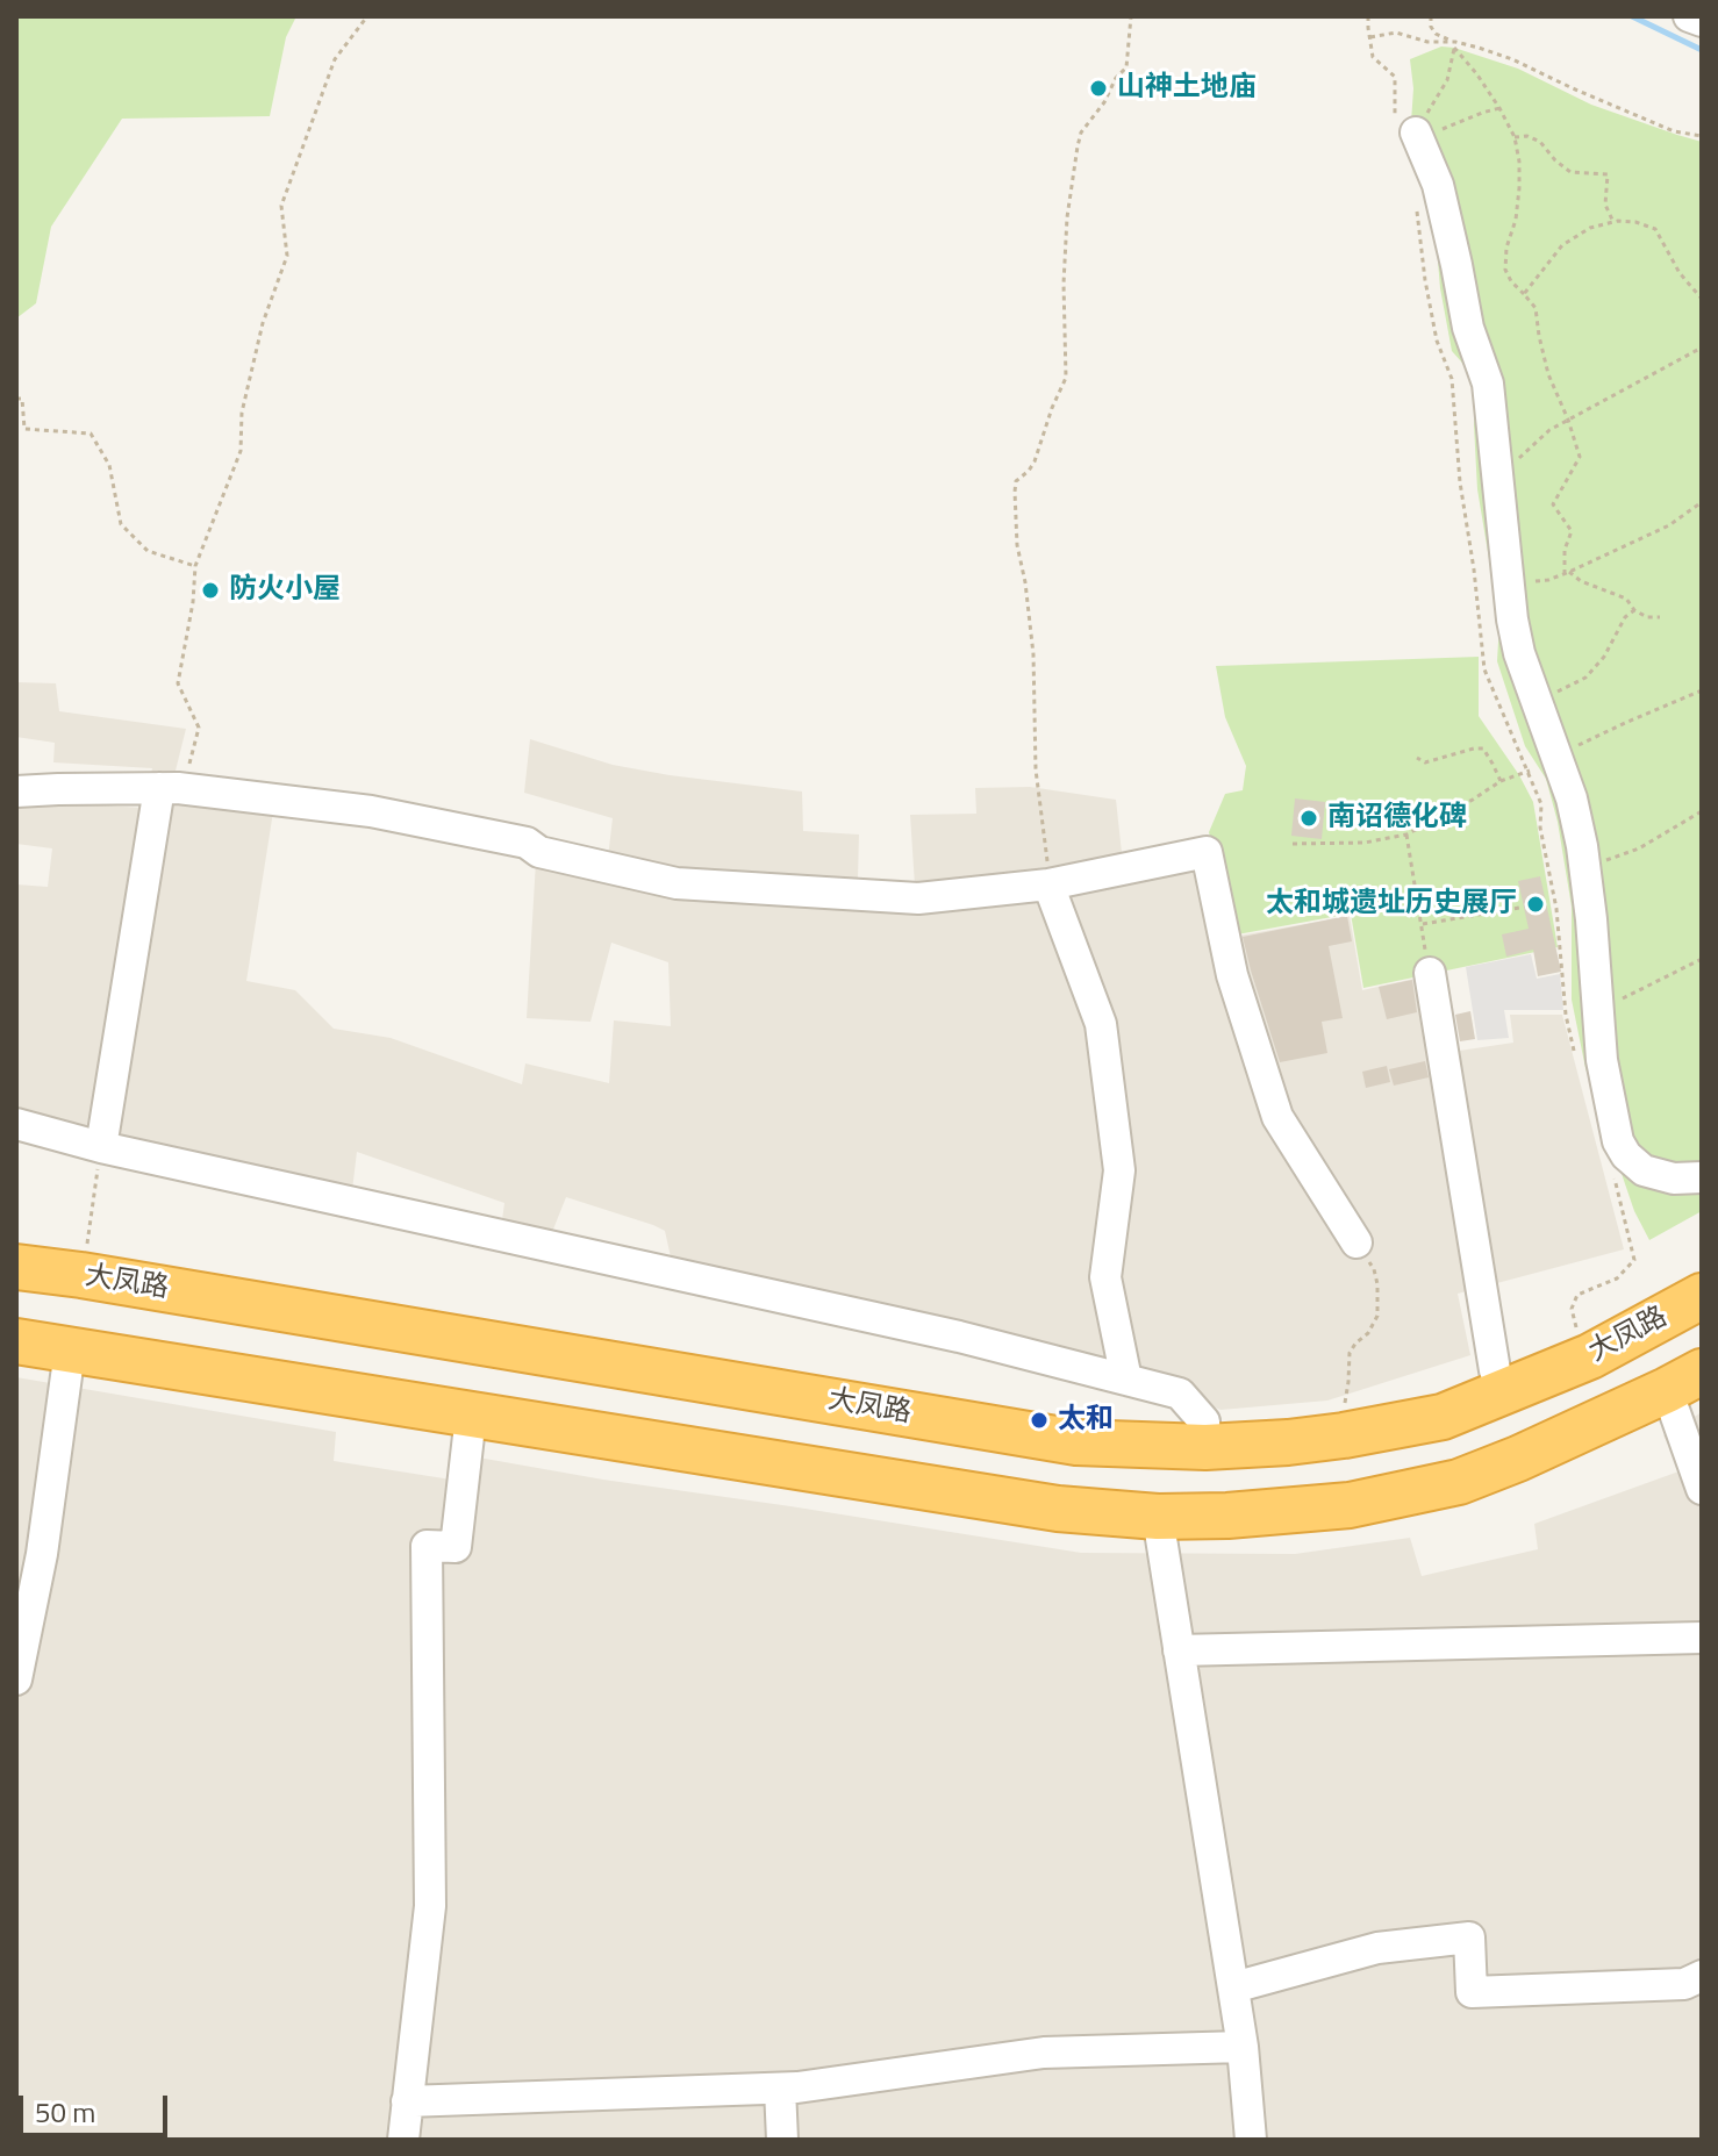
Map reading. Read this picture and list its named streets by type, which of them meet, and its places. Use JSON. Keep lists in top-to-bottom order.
{
  "streets": {
    "highway": ["大凤路"]
  },
  "places": [
    "山神土地庙",
    "防火小屋",
    "南诏德化碑",
    "太和城遗址历史展厅",
    "太和"
  ],
  "scale_bar": "50 m"
}
